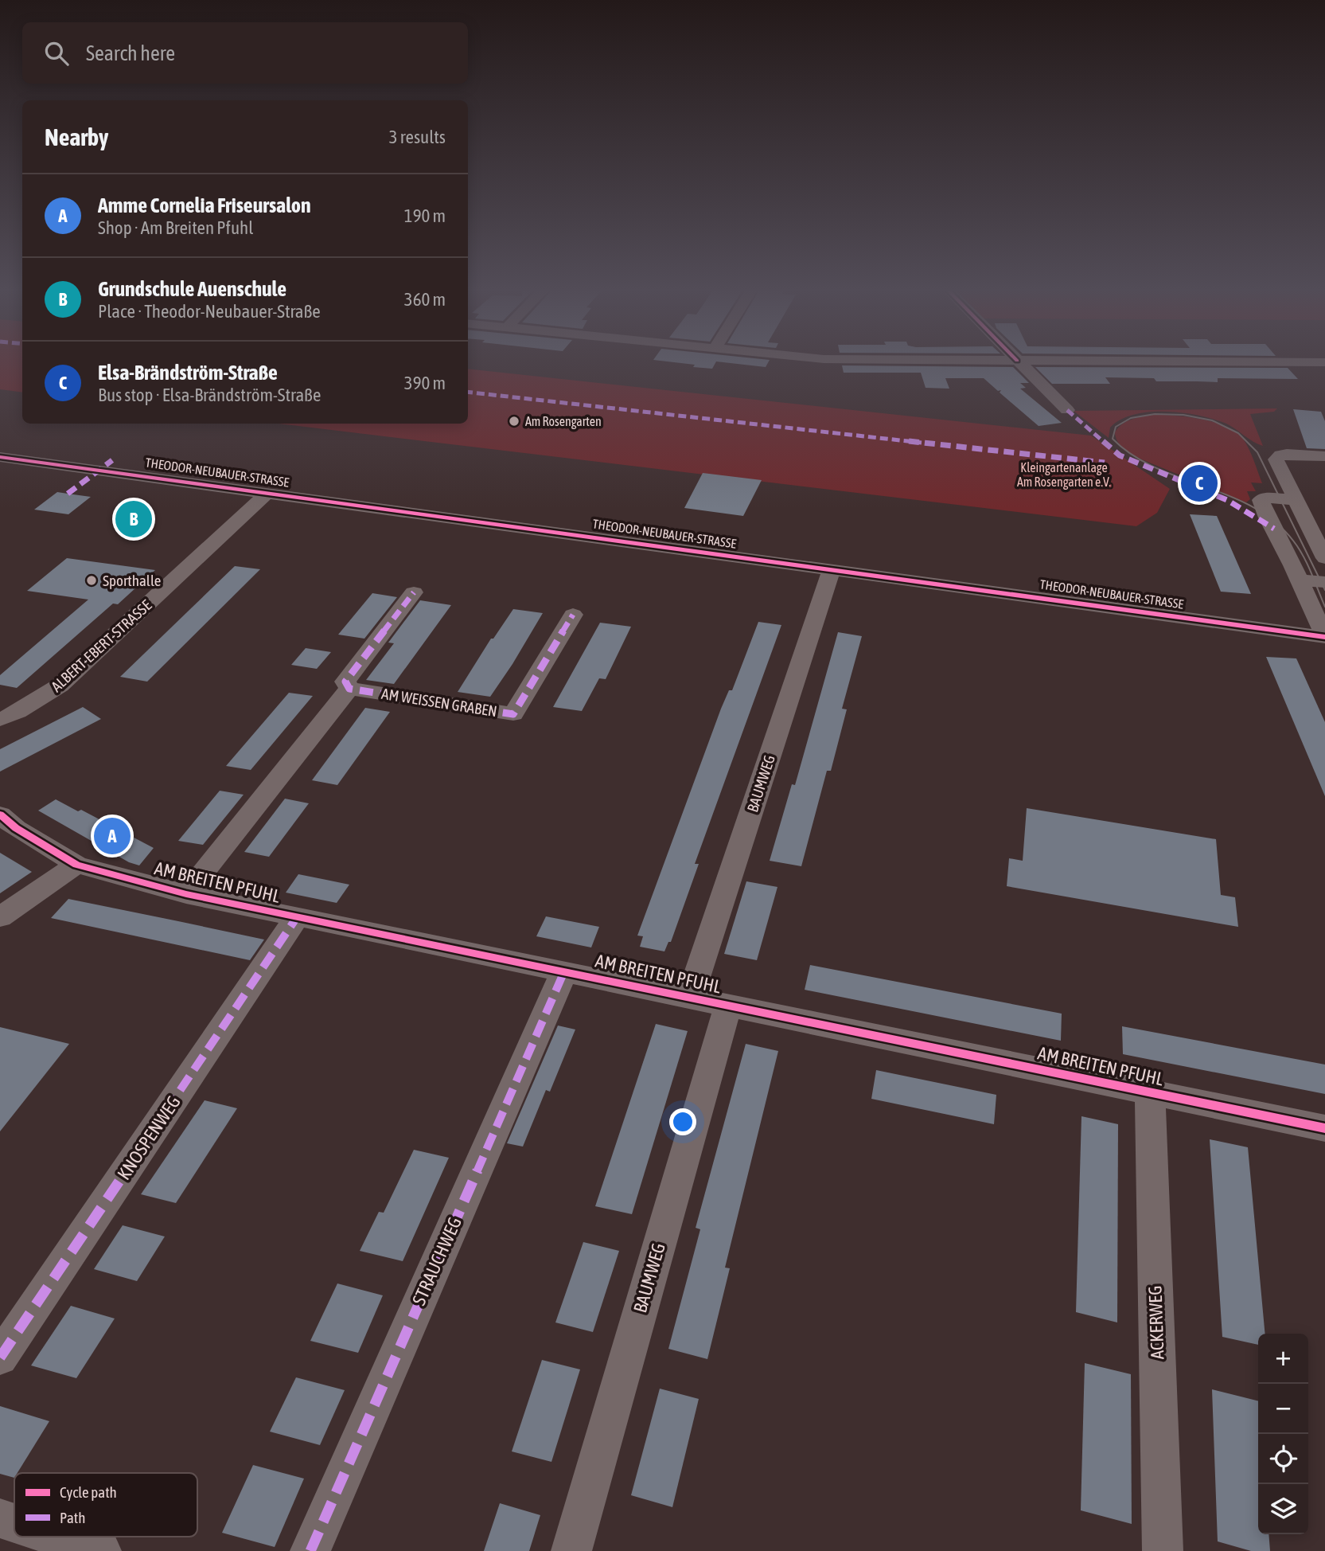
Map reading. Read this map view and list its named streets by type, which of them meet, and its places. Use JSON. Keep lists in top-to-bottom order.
{
  "streets": {
    "street": [
      "THEODOR-NEUBAUER-STRASSE",
      "ALBERT-EBERT-STRASSE",
      "AM WEISSEN GRABEN",
      "BAUMWEG",
      "AM BREITEN PFUHL",
      "KNOSPENWEG",
      "STRAUCHWEG",
      "ACKERWEG"
    ]
  },
  "crossings": [
    ["THEODOR-NEUBAUER-STRASSE", "ALBERT-EBERT-STRASSE"],
    ["THEODOR-NEUBAUER-STRASSE", "BAUMWEG"],
    ["BAUMWEG", "AM BREITEN PFUHL"],
    ["AM BREITEN PFUHL", "KNOSPENWEG"],
    ["AM BREITEN PFUHL", "STRAUCHWEG"],
    ["AM BREITEN PFUHL", "ACKERWEG"]
  ],
  "parks": ["Kleingartenanlage Am Rosengarten e.V."],
  "places": ["Am Rosengarten", "Sporthalle"],
  "legend": ["Cycle path", "Path"],
  "page": {
    "search": "Search here",
    "heading": ["Nearby", "3 results"],
    "list": [
      {
        "mark": "A",
        "name": "Amme Cornelia Friseursalon",
        "note": "Shop · Am Breiten Pfuhl",
        "value": "190 m"
      },
      {
        "mark": "B",
        "name": "Grundschule Auenschule",
        "note": "Place · Theodor-Neubauer-Straße",
        "value": "360 m"
      },
      {
        "mark": "C",
        "name": "Elsa-Brändström-Straße",
        "note": "Bus stop · Elsa-Brändström-Straße",
        "value": "390 m"
      }
    ],
    "pins": ["C", "B", "A"],
    "map_buttons": ["+", "−"]
  }
}
